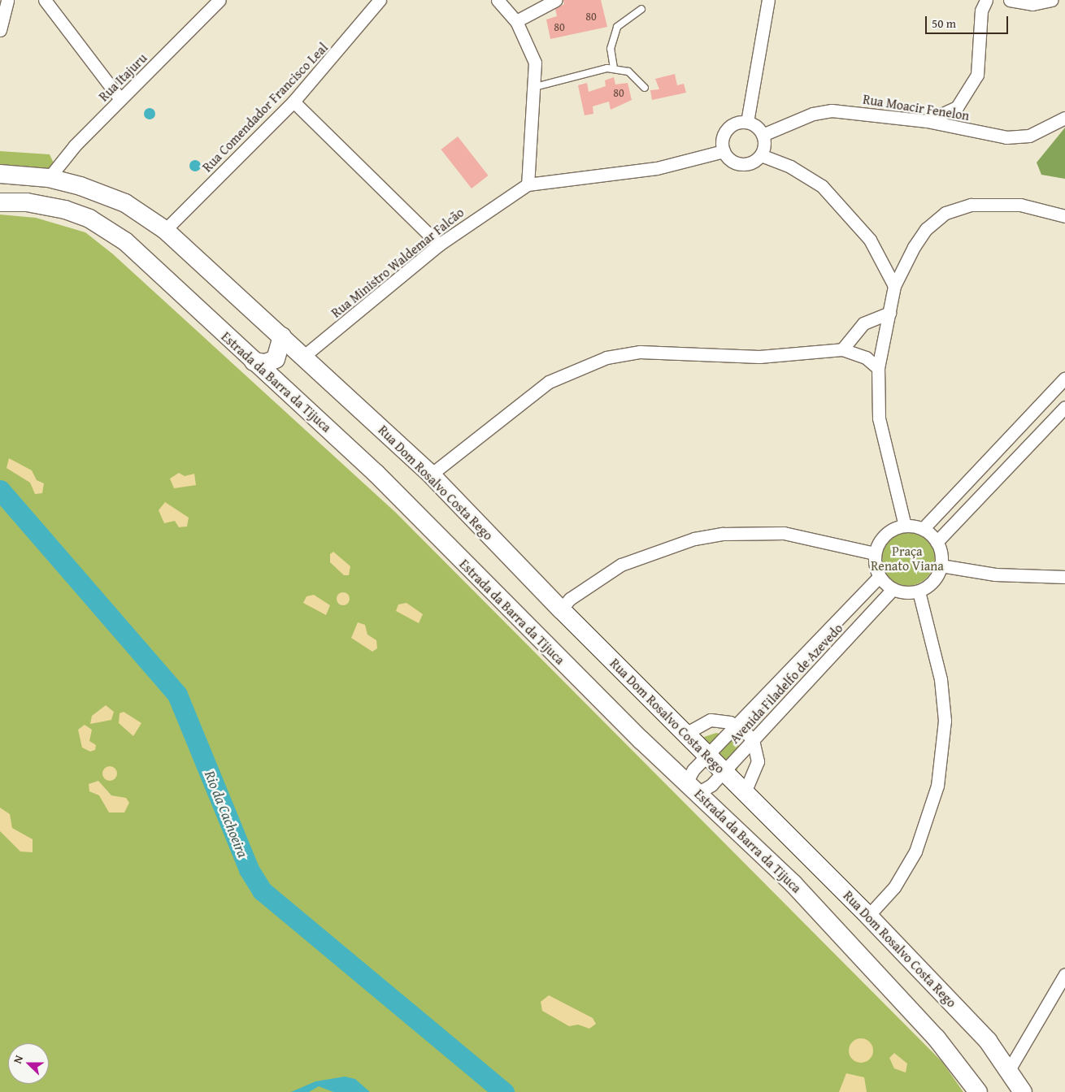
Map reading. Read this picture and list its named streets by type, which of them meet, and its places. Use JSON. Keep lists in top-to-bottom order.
{
  "streets": {
    "main road": ["Estrada da Barra da Tijuca", "Rua Dom Rosalvo Costa Rego"],
    "street": [
      "Rua Itajuru",
      "Rua Comendador Francisco Leal",
      "Rua Moacir Fenelon",
      "Rua Ministro Waldemar Falcão",
      "Avenida Filadelfo de Azevedo"
    ]
  },
  "crossings": [
    ["Rua Moacir Fenelon", "Rua Ministro Waldemar Falcão"],
    ["Rua Ministro Waldemar Falcão", "Rua Dom Rosalvo Costa Rego"],
    ["Estrada da Barra da Tijuca", "Avenida Filadelfo de Azevedo"],
    ["Rua Dom Rosalvo Costa Rego", "Avenida Filadelfo de Azevedo"]
  ],
  "water": ["Rio da Cachoeira"],
  "parks": ["Praça Renato Viana"],
  "house_numbers": ["80", "80", "80"],
  "scale_bar": "50 m",
  "north": "left"
}
